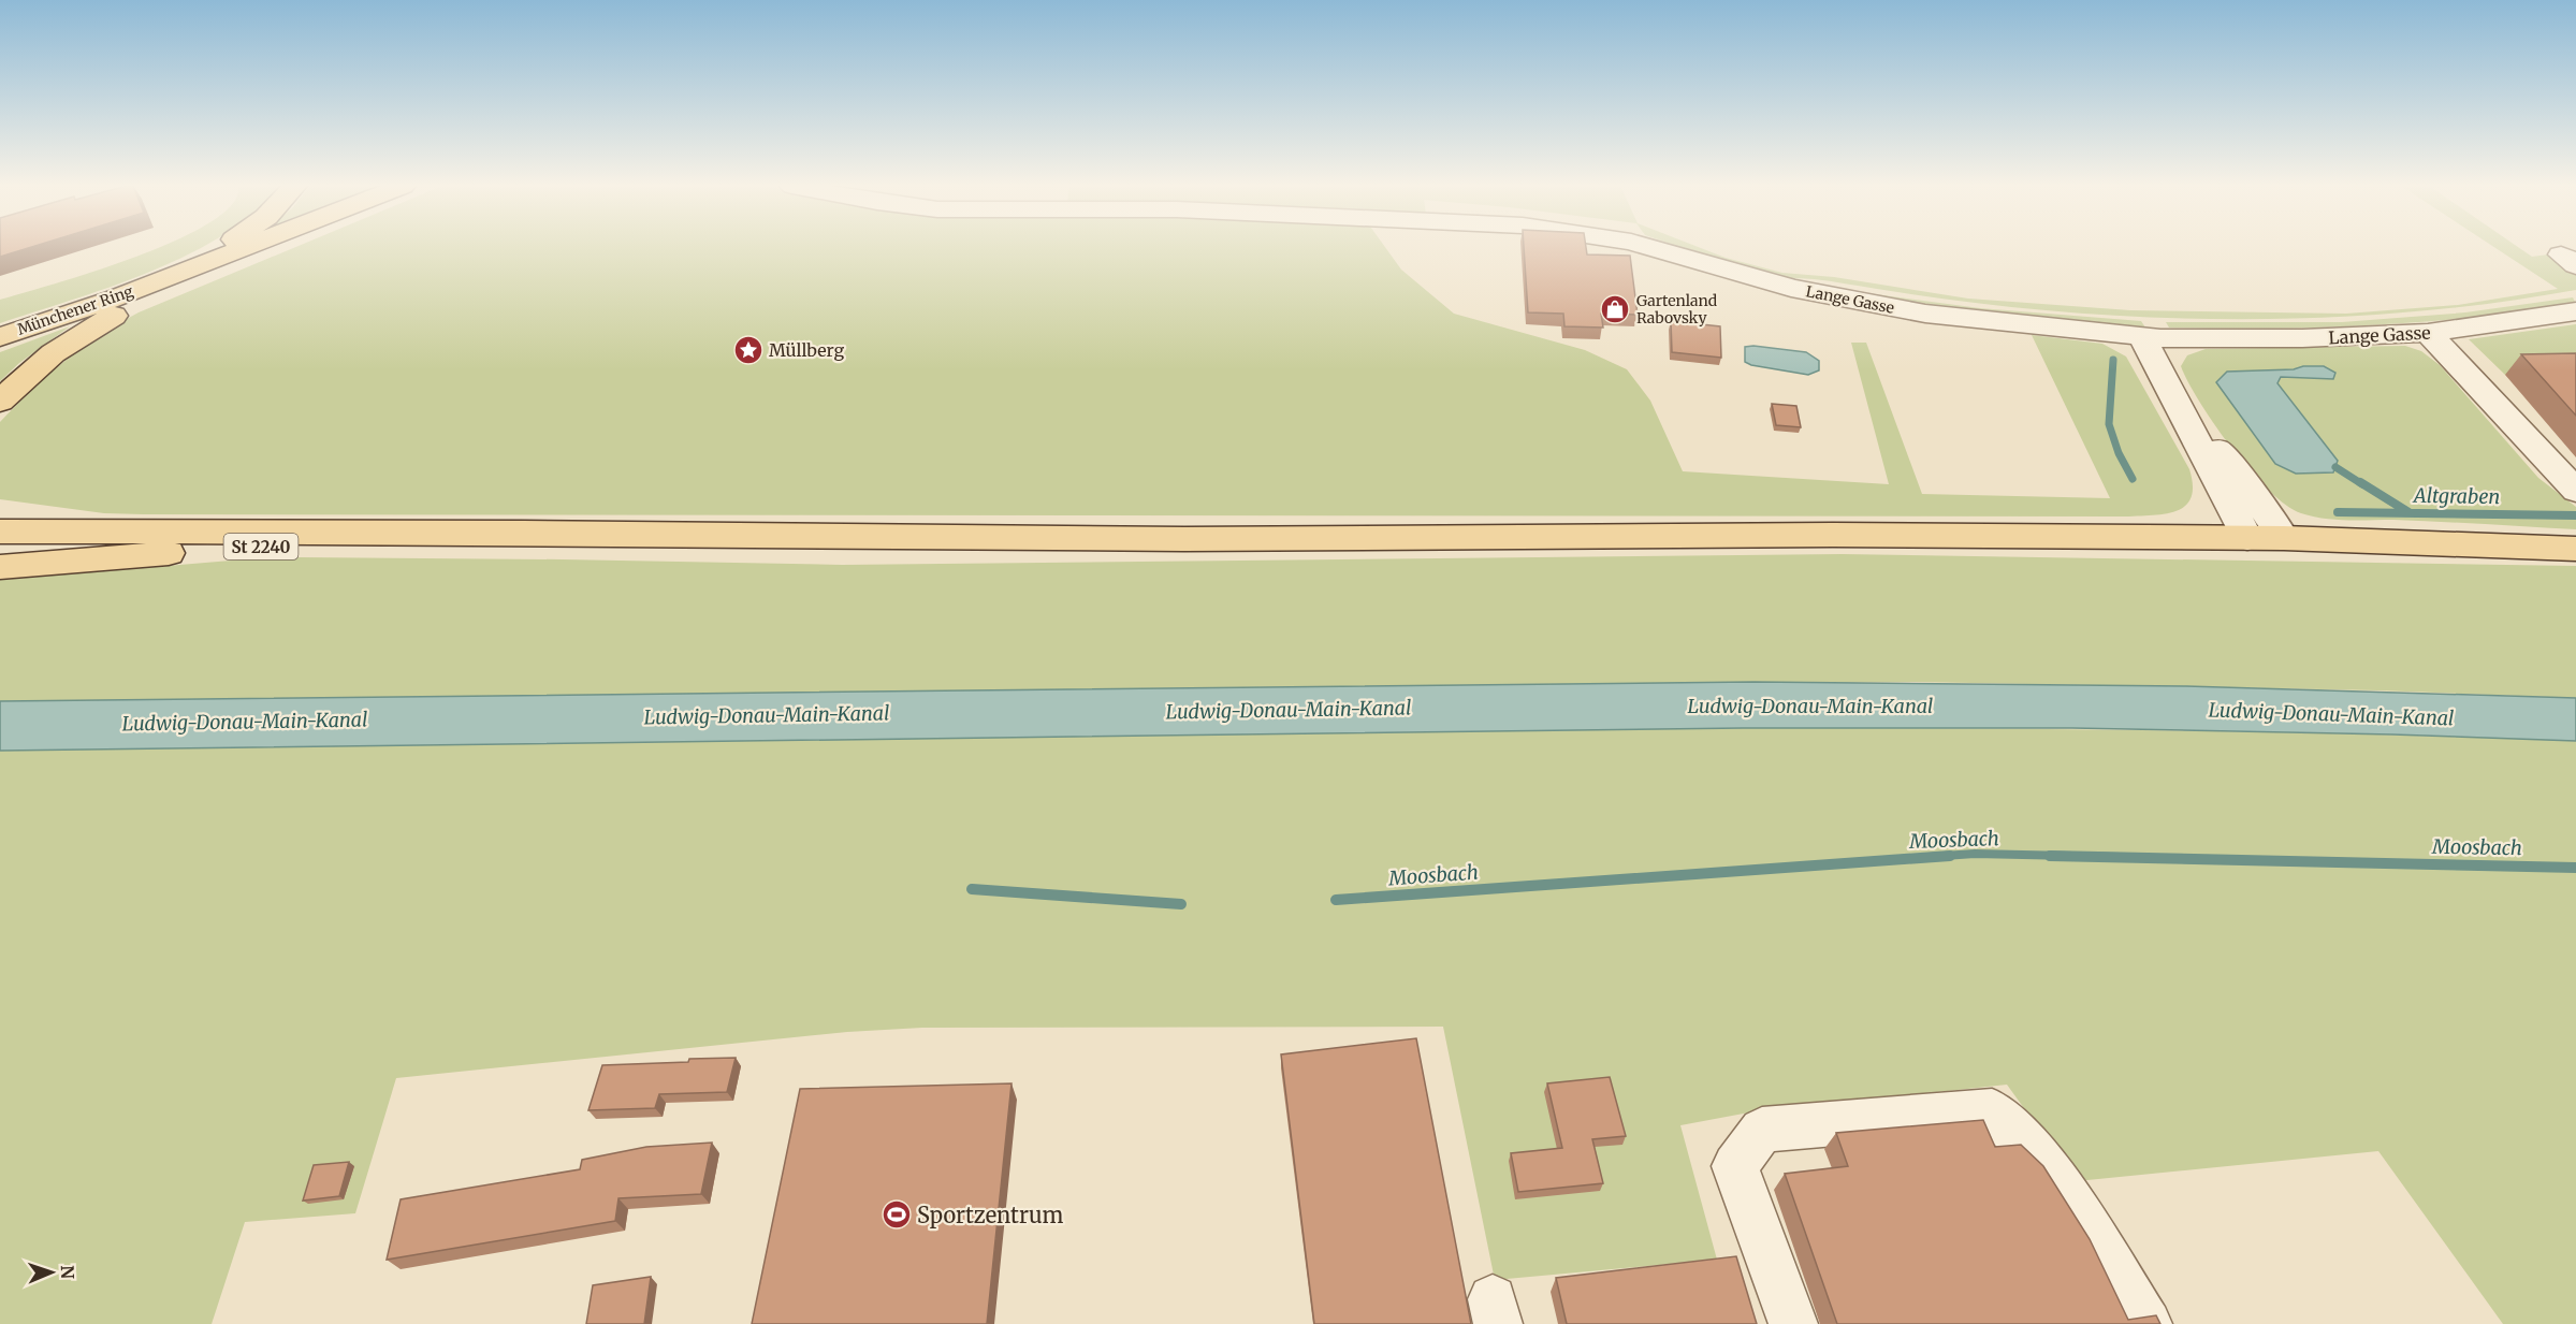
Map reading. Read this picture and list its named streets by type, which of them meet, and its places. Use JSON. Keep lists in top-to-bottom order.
{
  "streets": {
    "main road": ["Münchener Ring", "St 2240"],
    "street": ["Lange Gasse"]
  },
  "water": ["Altgraben", "Ludwig-Donau-Main-Kanal", "Moosbach"],
  "places": {
    "shop": ["Gartenland Rabovsky"],
    "place": ["Müllberg"],
    "sports": ["Sportzentrum"]
  },
  "north": "right"
}
